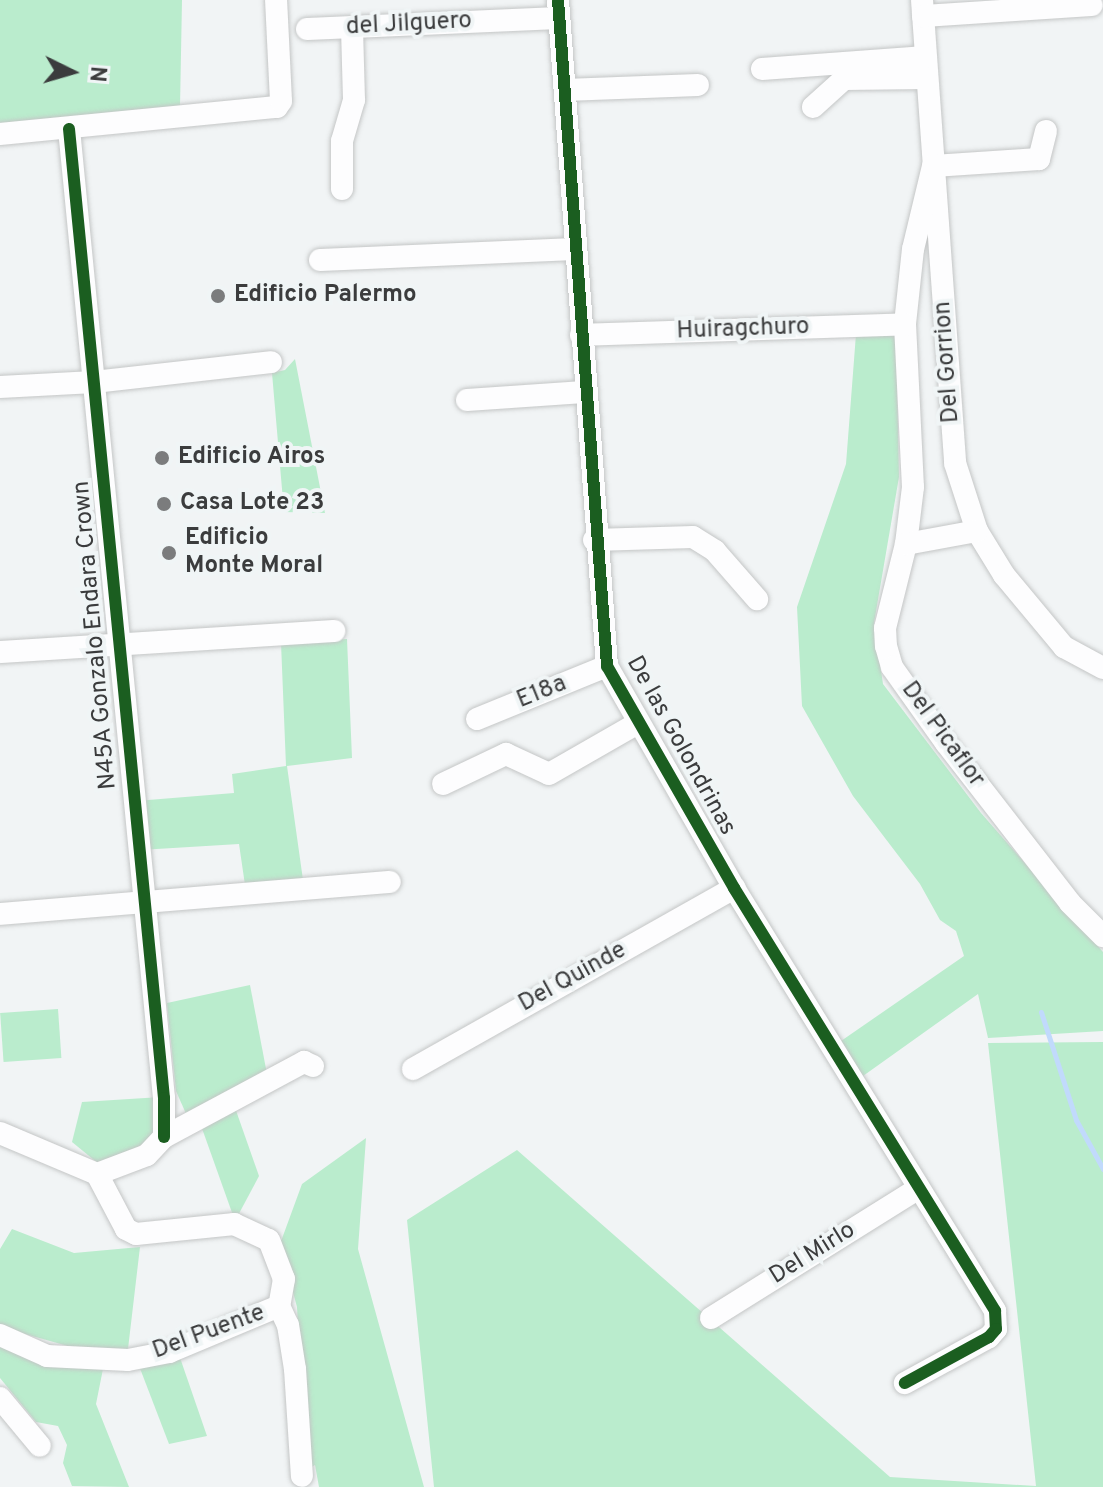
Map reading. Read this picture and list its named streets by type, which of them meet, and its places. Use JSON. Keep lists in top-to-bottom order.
{
  "streets": {
    "street": [
      "del Jilguero",
      "Huiragchuro",
      "Del Gorrion",
      "N45A Gonzalo Endara Crown",
      "E18a",
      "Del Picaflor",
      "De las Golondrinas",
      "Del Quinde",
      "Del Mirlo",
      "Del Puente"
    ]
  },
  "crossings": [
    ["del Jilguero", "De las Golondrinas"],
    ["Huiragchuro", "Del Picaflor"],
    ["Huiragchuro", "De las Golondrinas"],
    ["Del Gorrion", "Del Picaflor"],
    ["E18a", "De las Golondrinas"],
    ["De las Golondrinas", "Del Quinde"],
    ["De las Golondrinas", "Del Mirlo"]
  ],
  "places": [
    "Edificio Palermo",
    "Edificio Airos",
    "Casa Lote 23",
    "Edificio Monte Moral"
  ],
  "north": "right"
}
